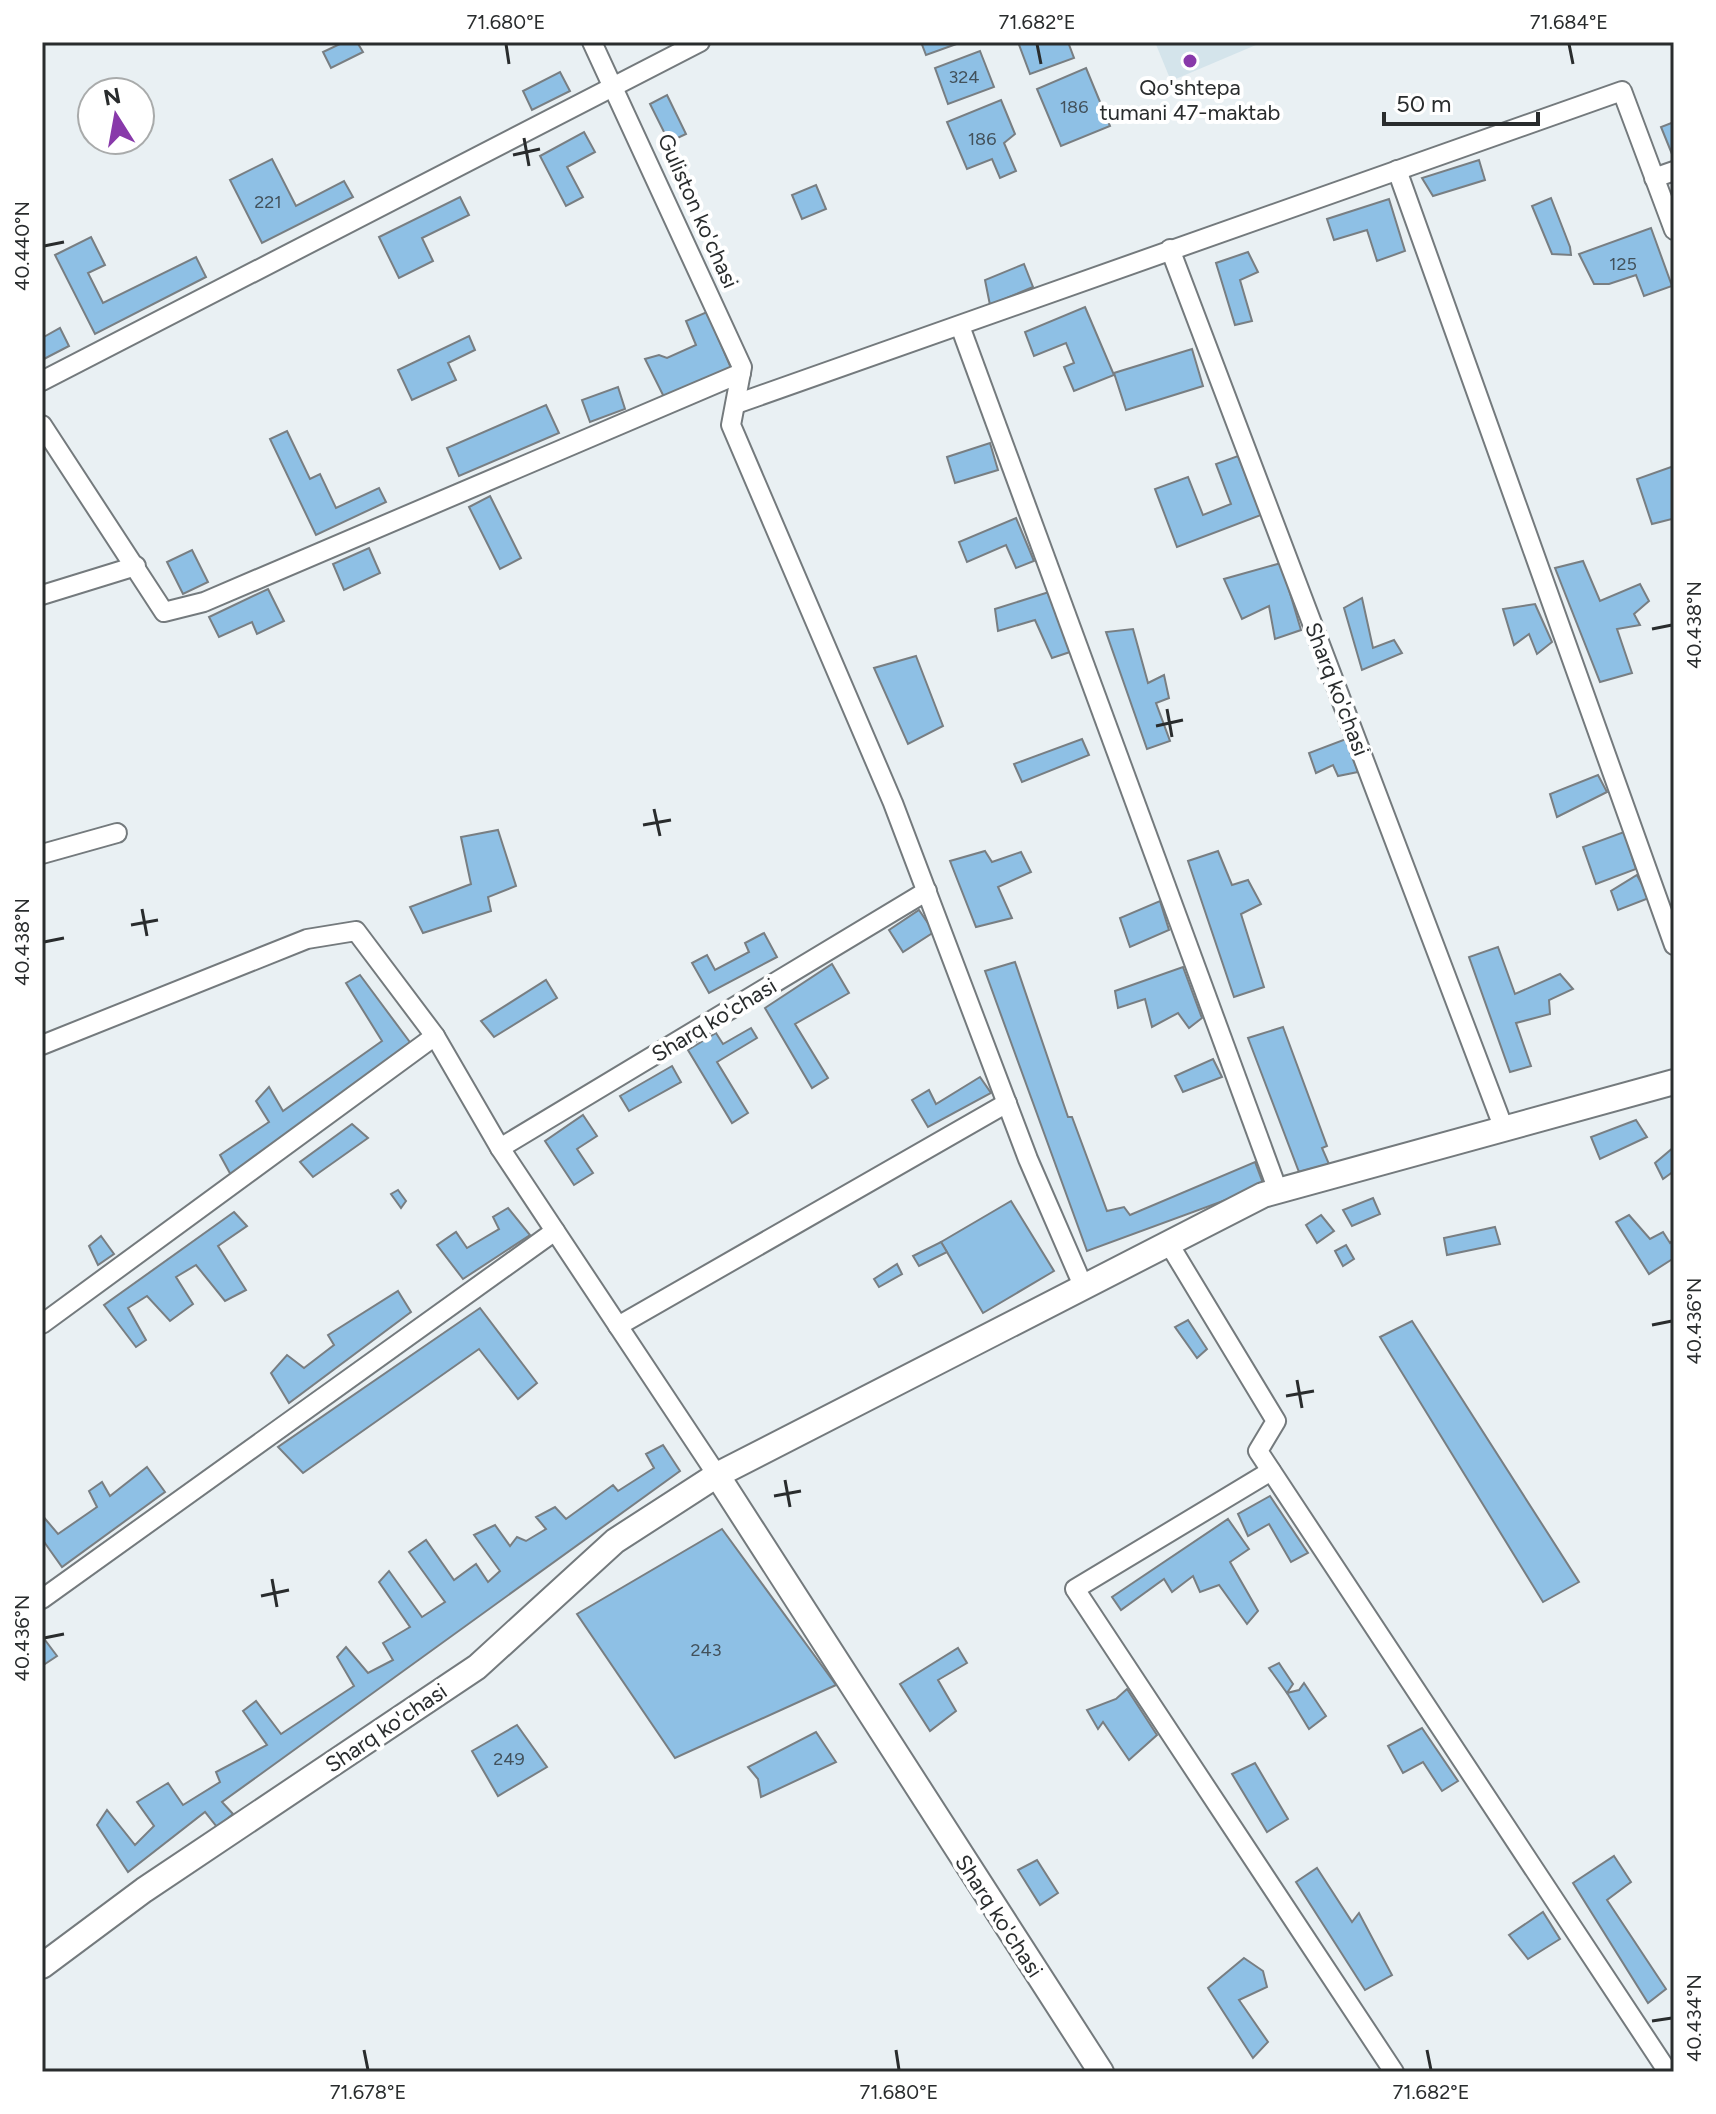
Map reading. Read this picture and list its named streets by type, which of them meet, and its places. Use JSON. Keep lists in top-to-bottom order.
{
  "streets": {
    "main road": ["Sharq ko'chasi"],
    "street": ["Guliston ko'chasi"]
  },
  "crossings": [
    ["Guliston ko'chasi", "Sharq ko'chasi"]
  ],
  "places": ["Qo'shtepa tumani 47-maktab"],
  "house_numbers": [
    "324",
    "186",
    "186",
    "221",
    "125",
    "243",
    "249"
  ],
  "scale_bar": "50 m",
  "north": "top",
  "coordinates": [
    "71.680°E",
    "71.682°E",
    "71.684°E",
    "40.440°N",
    "40.438°N",
    "40.436°N",
    "40.434°N",
    "71.678°E"
  ]
}
